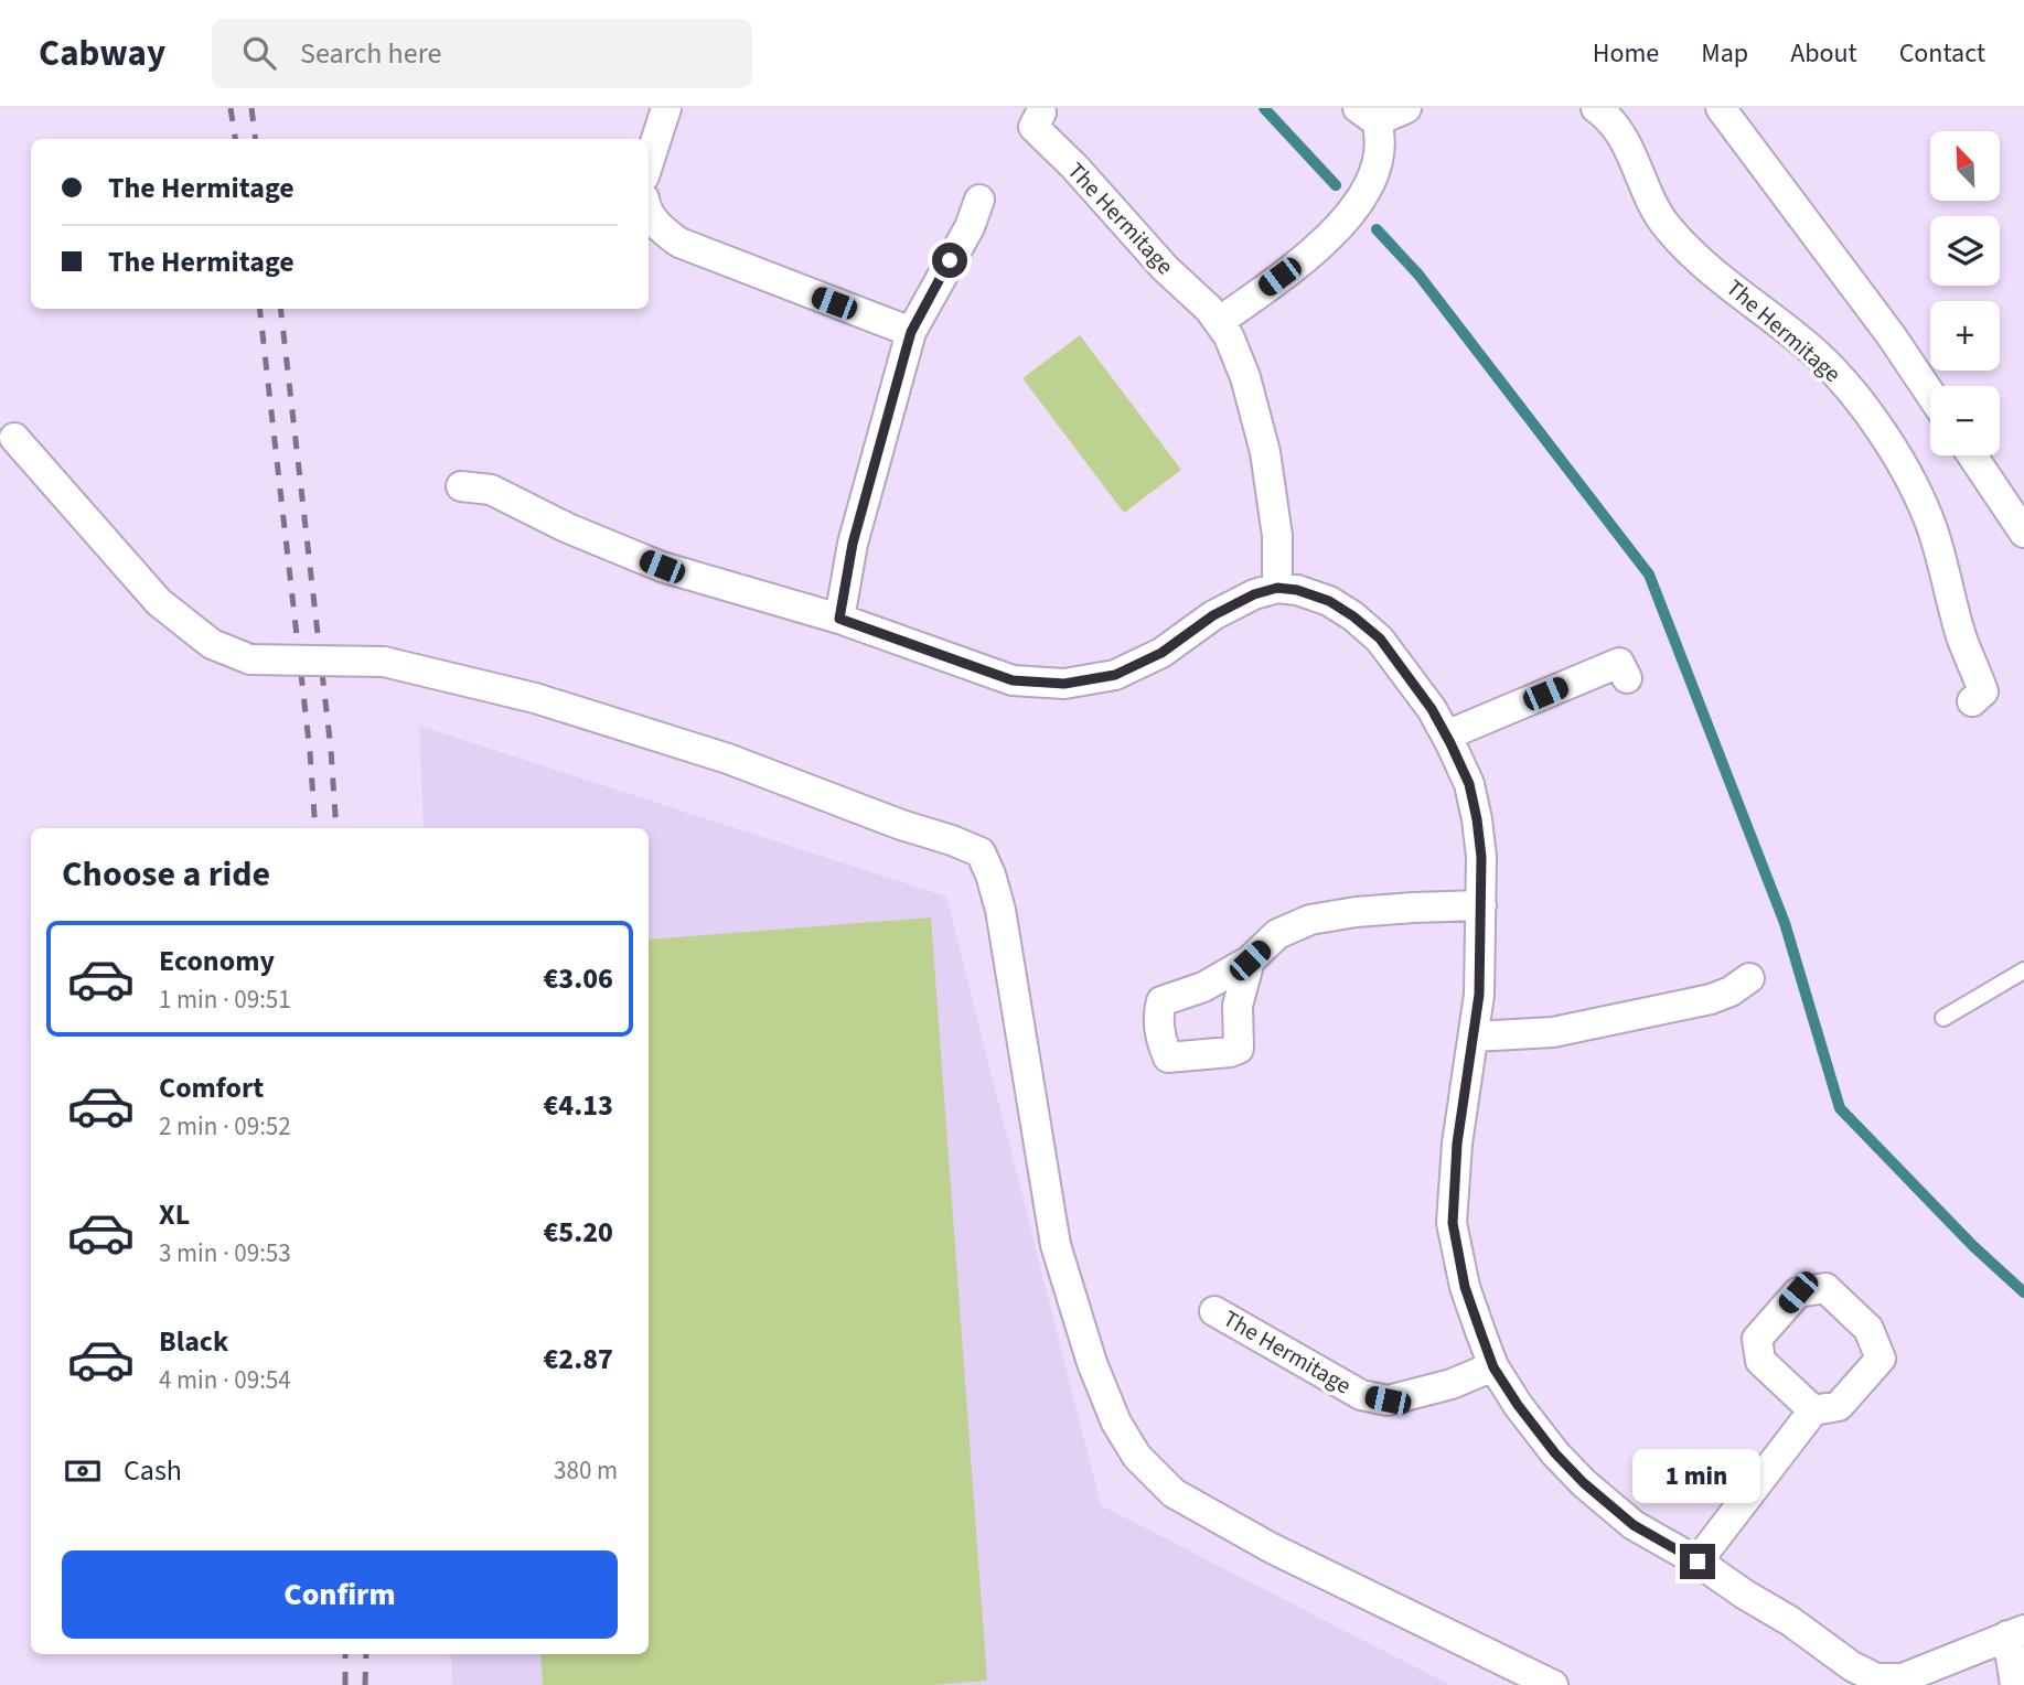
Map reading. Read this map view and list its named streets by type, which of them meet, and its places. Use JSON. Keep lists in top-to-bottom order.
{
  "streets": {
    "street": ["The Hermitage"]
  },
  "north": "top left",
  "page": {
    "header": "Cabway",
    "search": "Search here",
    "nav": [
      "Home",
      "Map",
      "About",
      "Contact"
    ],
    "map_buttons": ["+", "−"],
    "banner": ["The Hermitage", "The Hermitage"],
    "heading": "Choose a ride",
    "list": [
      {
        "name": "Economy",
        "note": "1 min · 09:51",
        "value": "€3.06"
      },
      {
        "name": "Comfort",
        "note": "2 min · 09:52",
        "value": "€4.13"
      },
      {
        "name": "XL",
        "note": "3 min · 09:53",
        "value": "€5.20"
      },
      {
        "name": "Black",
        "note": "4 min · 09:54",
        "value": "€2.87"
      }
    ],
    "pay": ["Cash", "380 m"],
    "bubble": "1 min",
    "buttons": "Confirm"
  }
}
